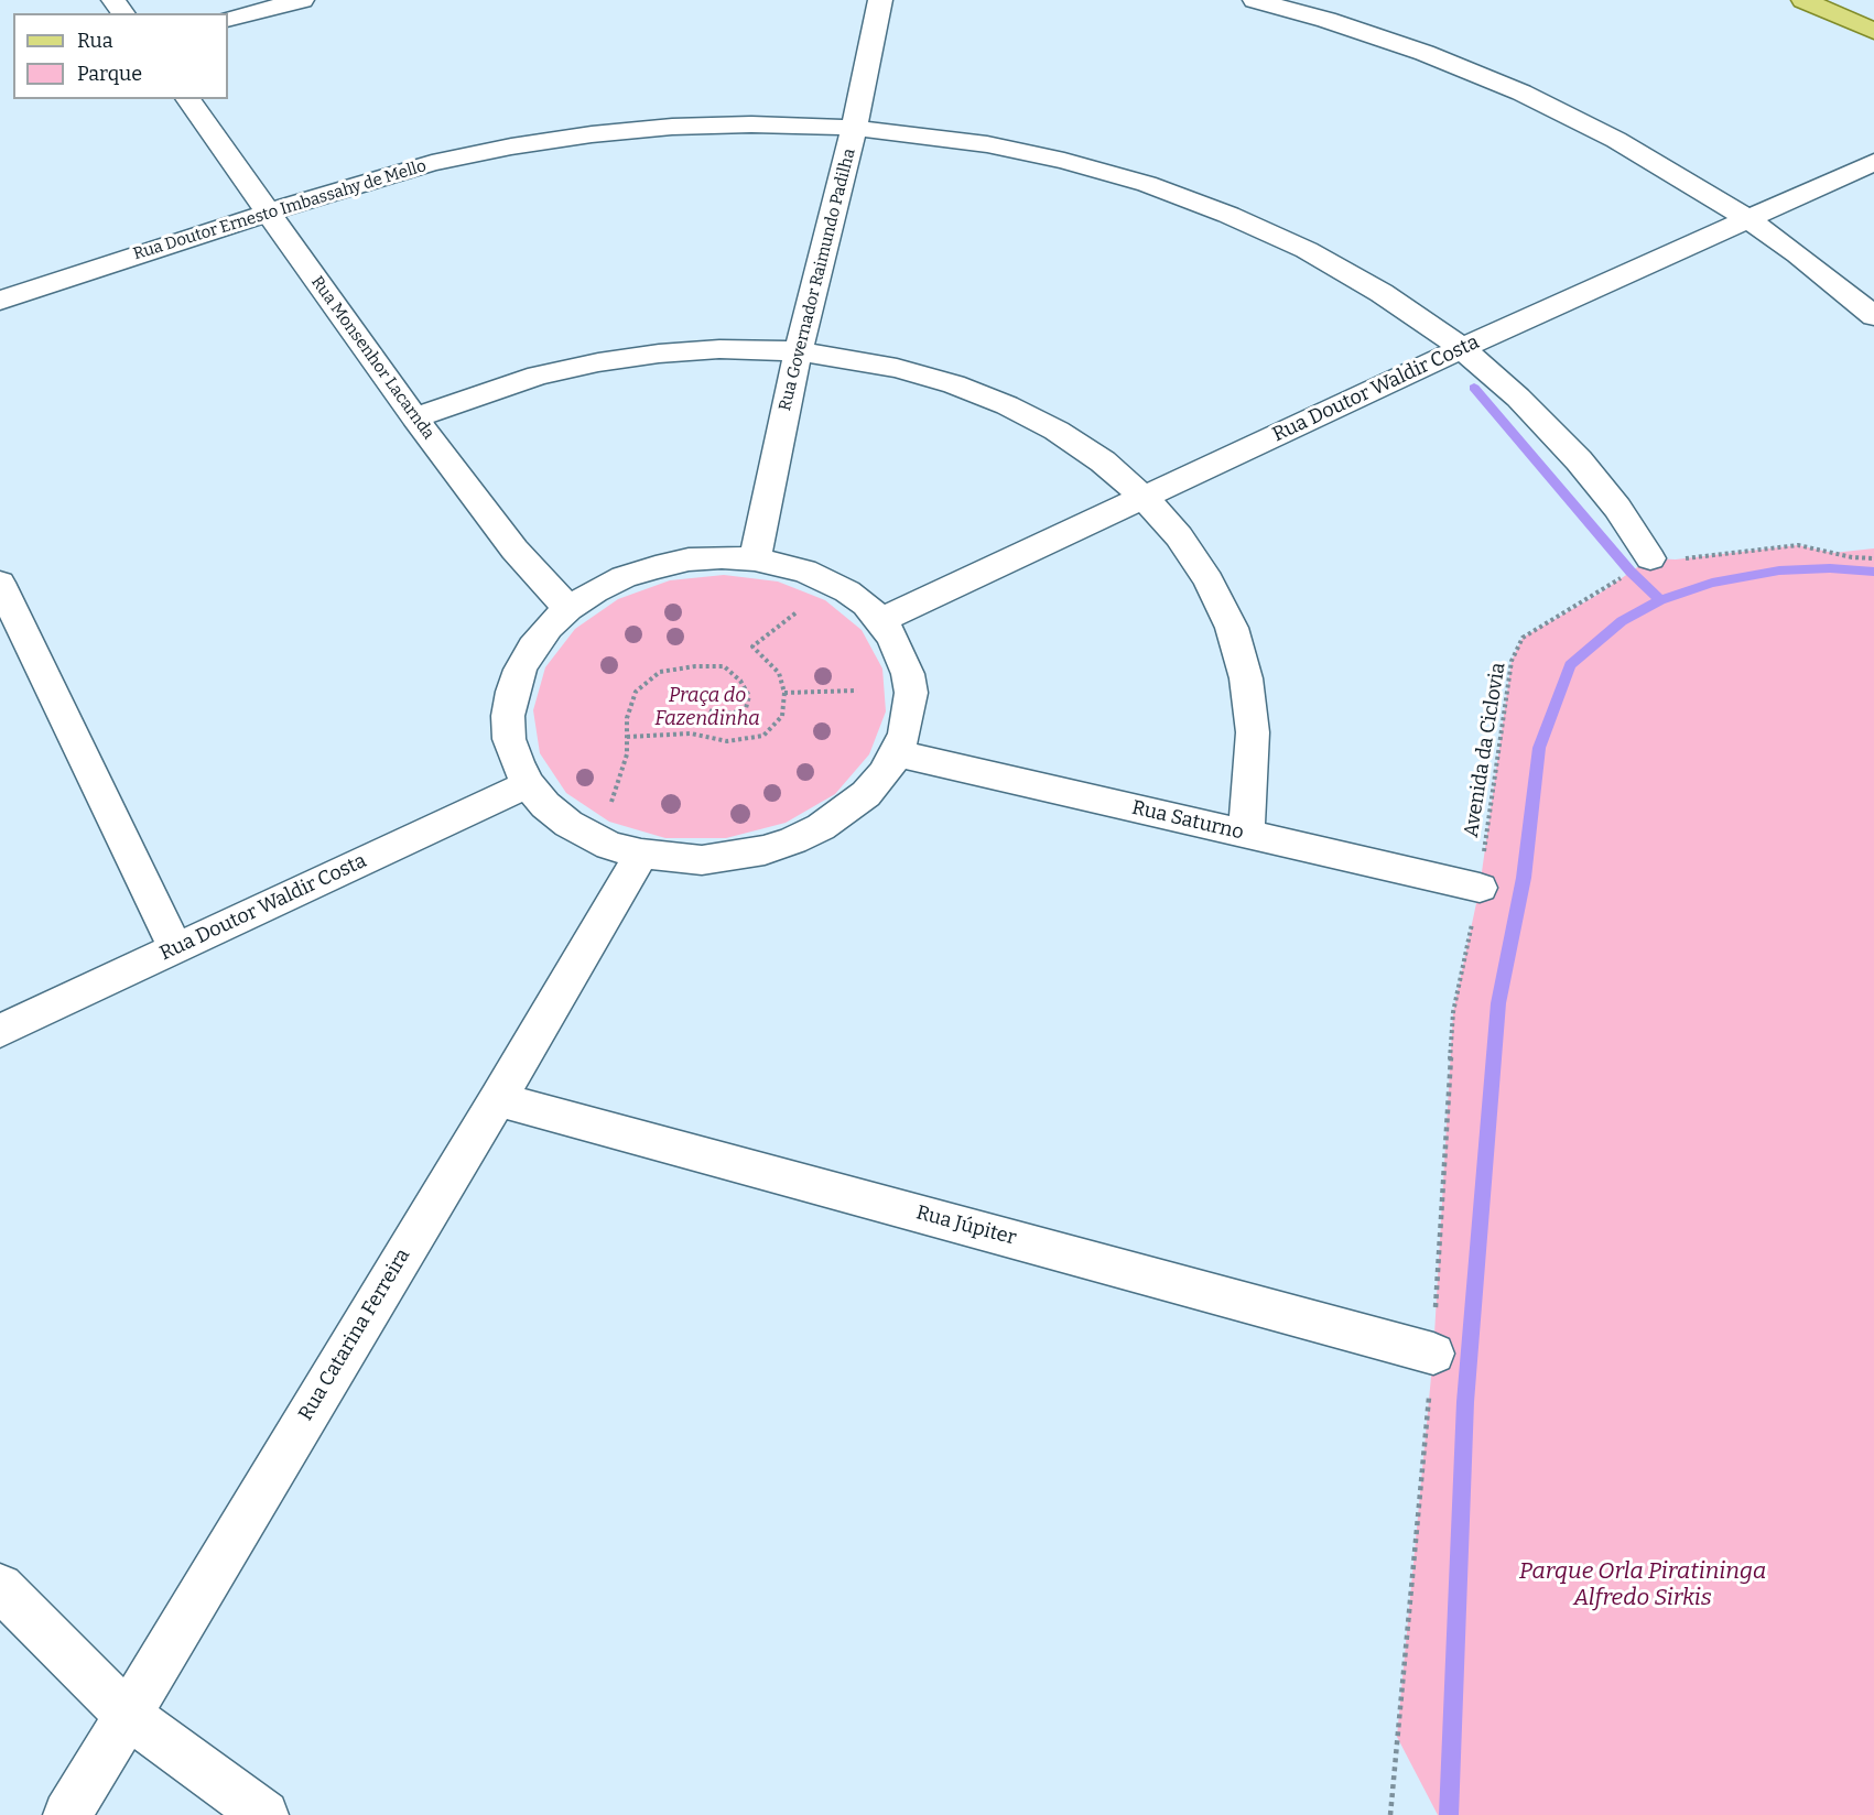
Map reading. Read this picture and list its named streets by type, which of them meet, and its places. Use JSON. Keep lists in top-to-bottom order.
{
  "streets": {
    "street": [
      "Rua Doutor Ernesto Imbassahy de Mello",
      "Rua Governador Raimundo Padilha",
      "Rua Monsenhor Lacarnda",
      "Rua Doutor Waldir Costa",
      "Rua Saturno",
      "Rua Júpiter",
      "Rua Catarina Ferreira"
    ],
    "path": ["Avenida da Ciclovia"]
  },
  "crossings": [
    ["Rua Doutor Ernesto Imbassahy de Mello", "Rua Governador Raimundo Padilha"],
    ["Rua Doutor Ernesto Imbassahy de Mello", "Rua Monsenhor Lacarnda"],
    ["Rua Doutor Ernesto Imbassahy de Mello", "Rua Doutor Waldir Costa"],
    ["Rua Doutor Ernesto Imbassahy de Mello", "Avenida da Ciclovia"],
    ["Avenida da Ciclovia", "Rua Saturno"],
    ["Rua Júpiter", "Rua Catarina Ferreira"]
  ],
  "parks": ["Praça do Fazendinha", "Parque Orla Piratininga Alfredo Sirkis"],
  "legend": ["Rua", "Parque"]
}
